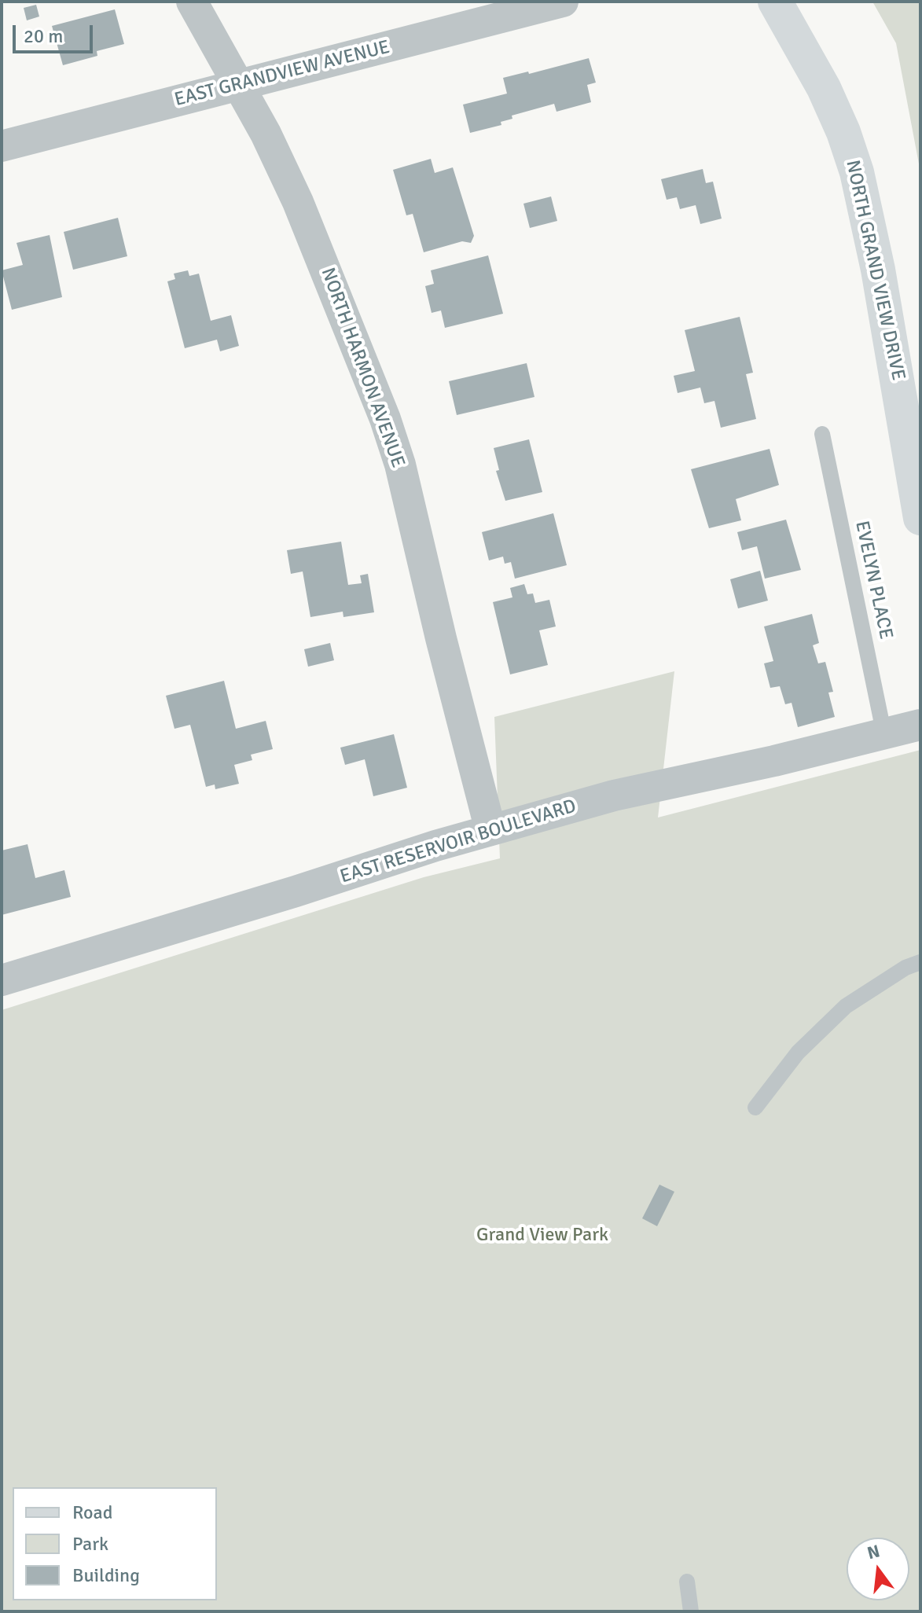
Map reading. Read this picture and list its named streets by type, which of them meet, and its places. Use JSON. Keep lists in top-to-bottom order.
{
  "streets": {
    "street": [
      "EAST GRANDVIEW AVENUE",
      "NORTH GRAND VIEW DRIVE",
      "NORTH HARMON AVENUE",
      "EAST RESERVOIR BOULEVARD"
    ],
    "lane": ["EVELYN PLACE"]
  },
  "crossings": [
    ["EAST GRANDVIEW AVENUE", "NORTH HARMON AVENUE"],
    ["NORTH HARMON AVENUE", "EAST RESERVOIR BOULEVARD"],
    ["EVELYN PLACE", "EAST RESERVOIR BOULEVARD"]
  ],
  "parks": ["Grand View Park"],
  "legend": ["Road", "Park", "Building"],
  "scale_bar": "20 m",
  "north": "top"
}
